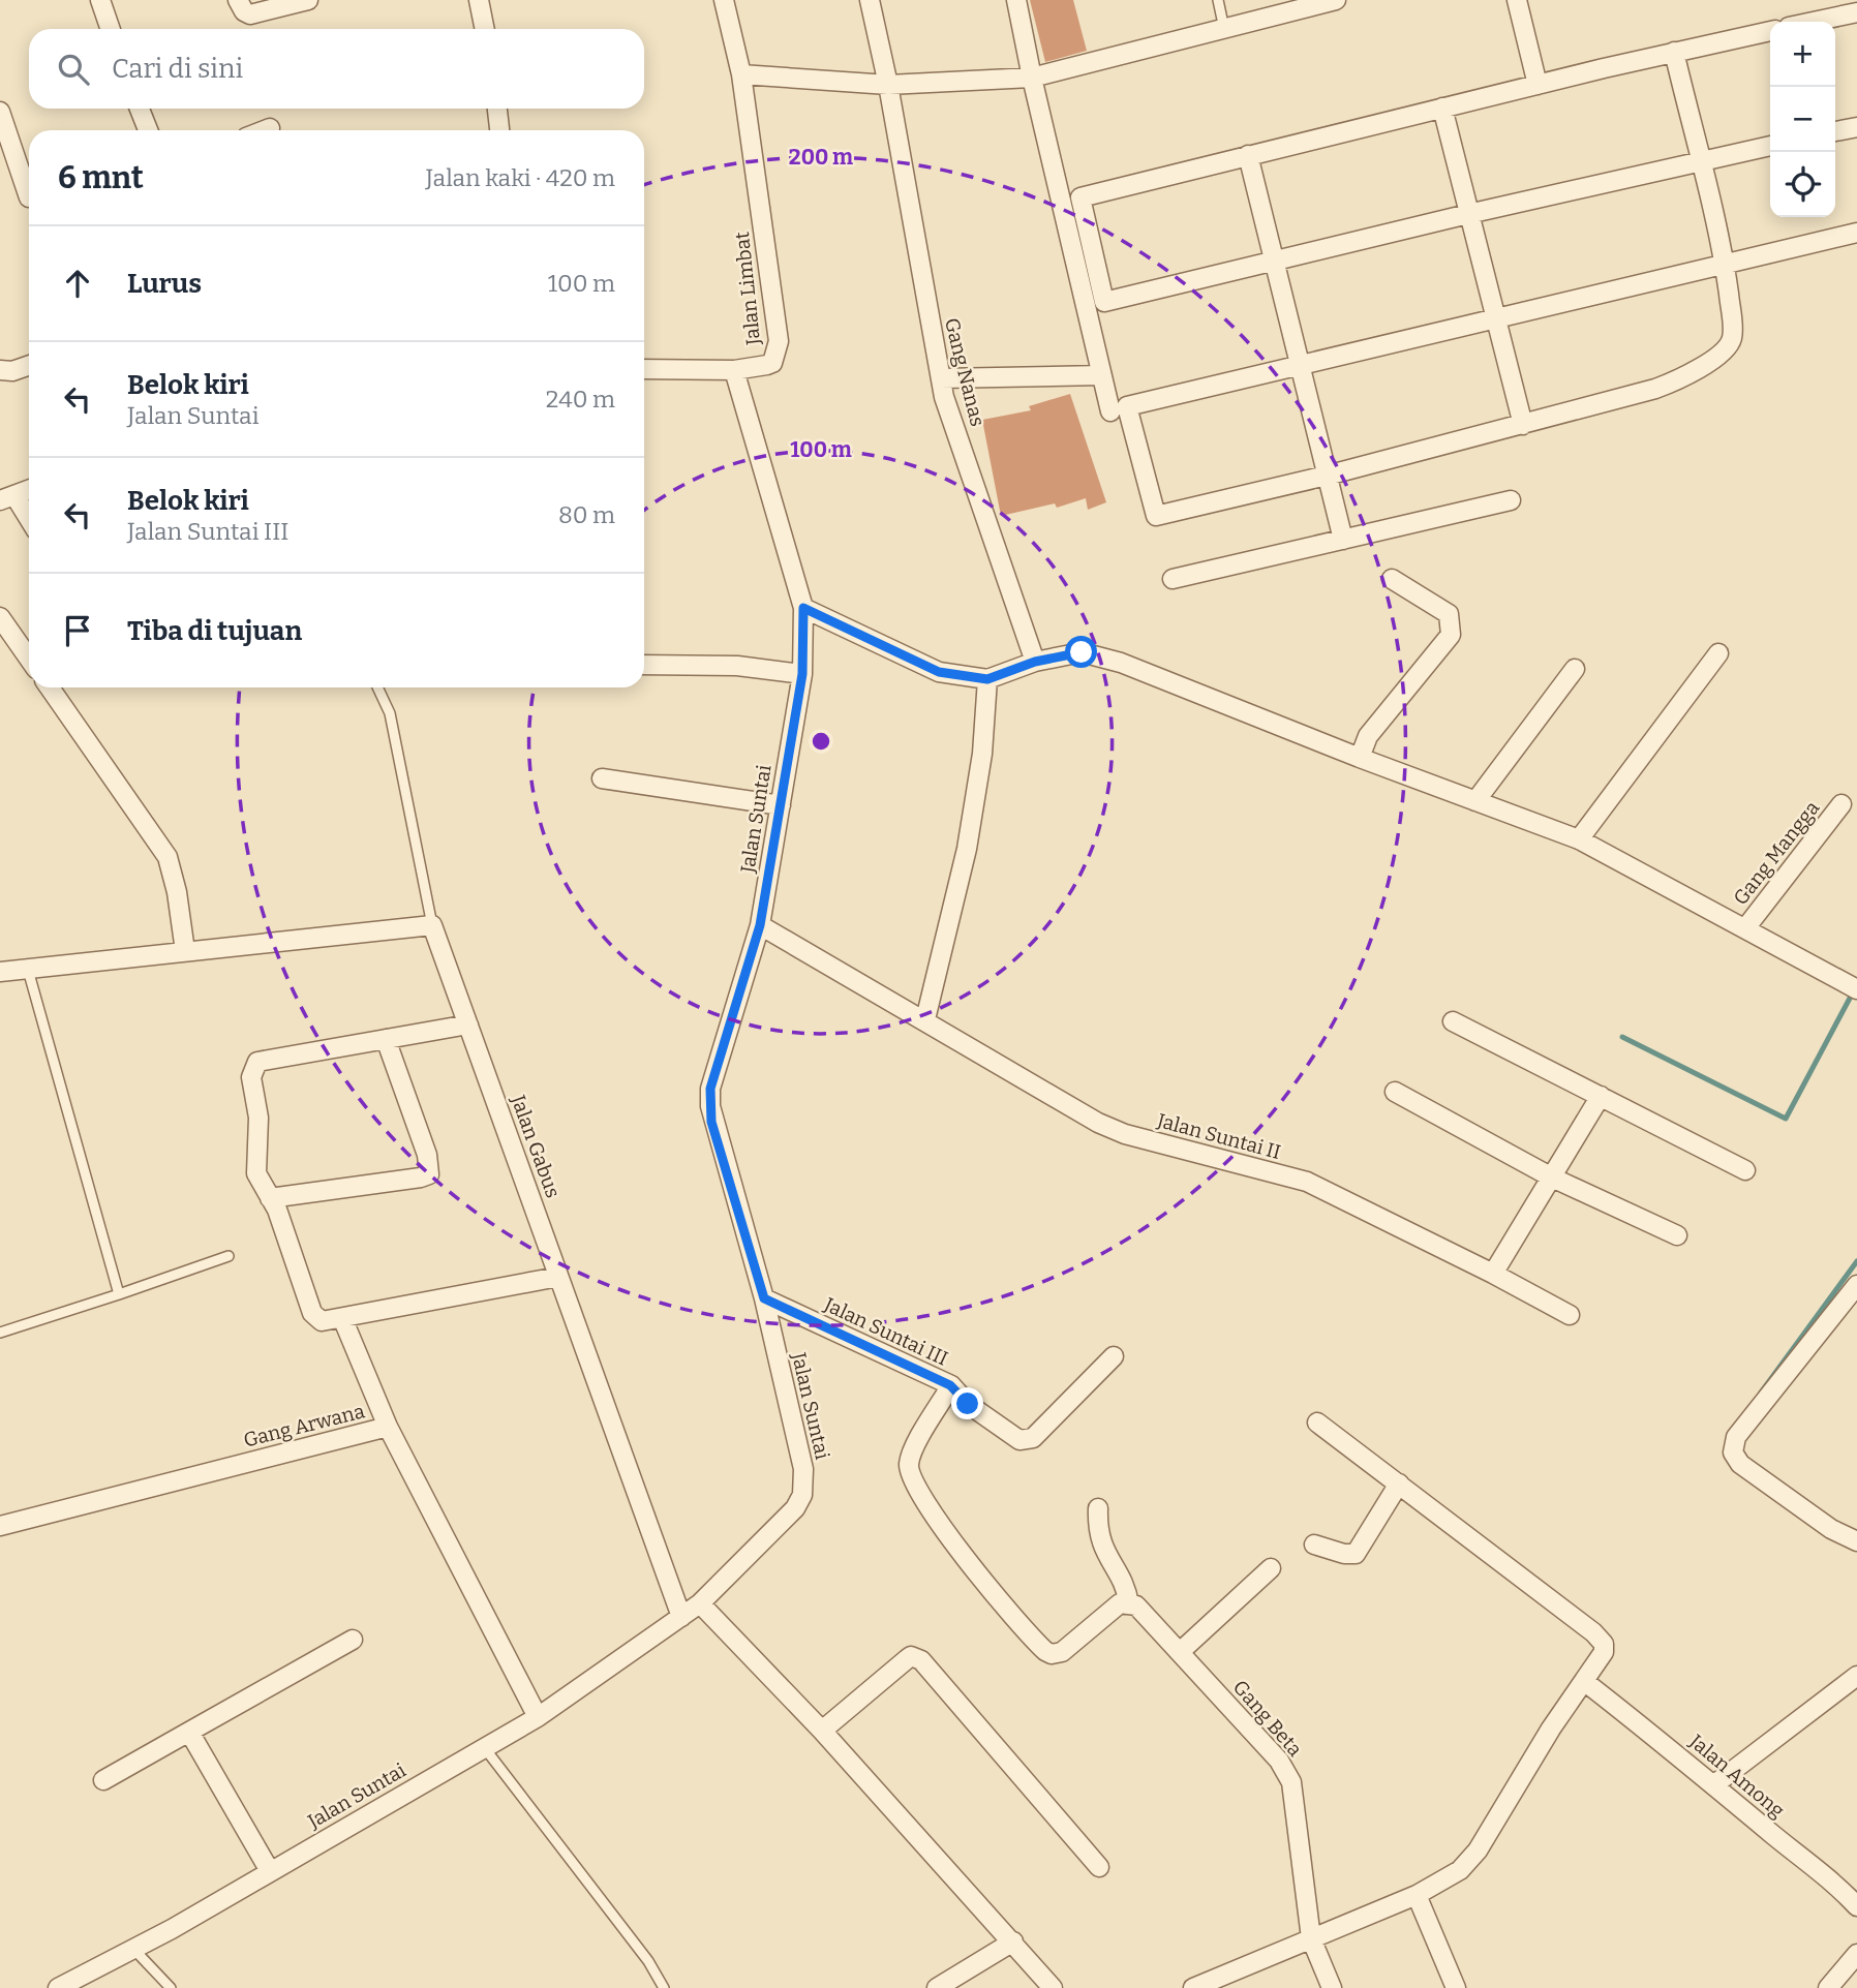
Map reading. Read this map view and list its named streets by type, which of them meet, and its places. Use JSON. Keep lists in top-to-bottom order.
{
  "streets": {
    "street": [
      "Jalan Limbat",
      "Gang Nanas",
      "Jalan Suntai",
      "Gang Mangga",
      "Jalan Suntai II",
      "Jalan Gabus",
      "Jalan Suntai III",
      "Gang Arwana",
      "Gang Beta",
      "Jalan Among"
    ]
  },
  "crossings": [
    ["Jalan Limbat", "Jalan Suntai"],
    ["Jalan Suntai", "Jalan Suntai II"],
    ["Jalan Suntai", "Jalan Gabus"],
    ["Jalan Suntai", "Jalan Suntai III"],
    ["Jalan Suntai", "Gang Arwana"]
  ],
  "page": {
    "map_buttons": ["+", "−"],
    "search": "Cari di sini",
    "heading": ["6 mnt", "Jalan kaki · 420 m"],
    "list": [
      ["Lurus", "100 m"],
      ["Belok kiri", "Jalan Suntai", "240 m"],
      ["Belok kiri", "Jalan Suntai III", "80 m"],
      "Tiba di tujuan"
    ]
  },
  "rings": ["200 m", "100 m"]
}
